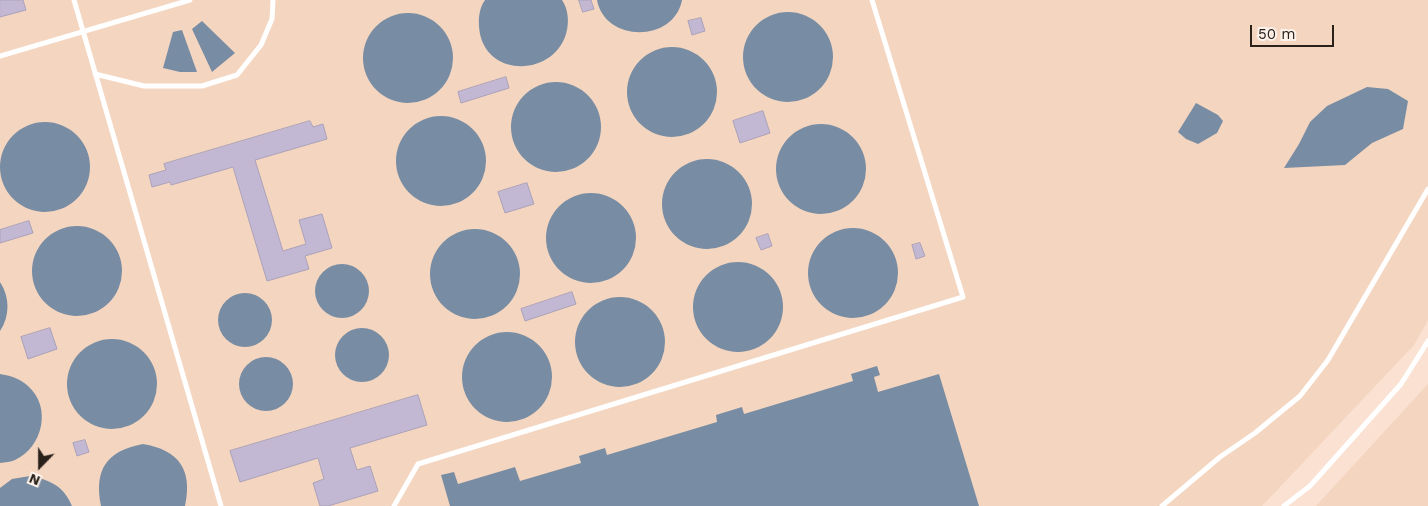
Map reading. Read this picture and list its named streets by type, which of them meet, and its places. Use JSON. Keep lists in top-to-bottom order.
{
  "scale_bar": "50 m",
  "north": "bottom"
}
